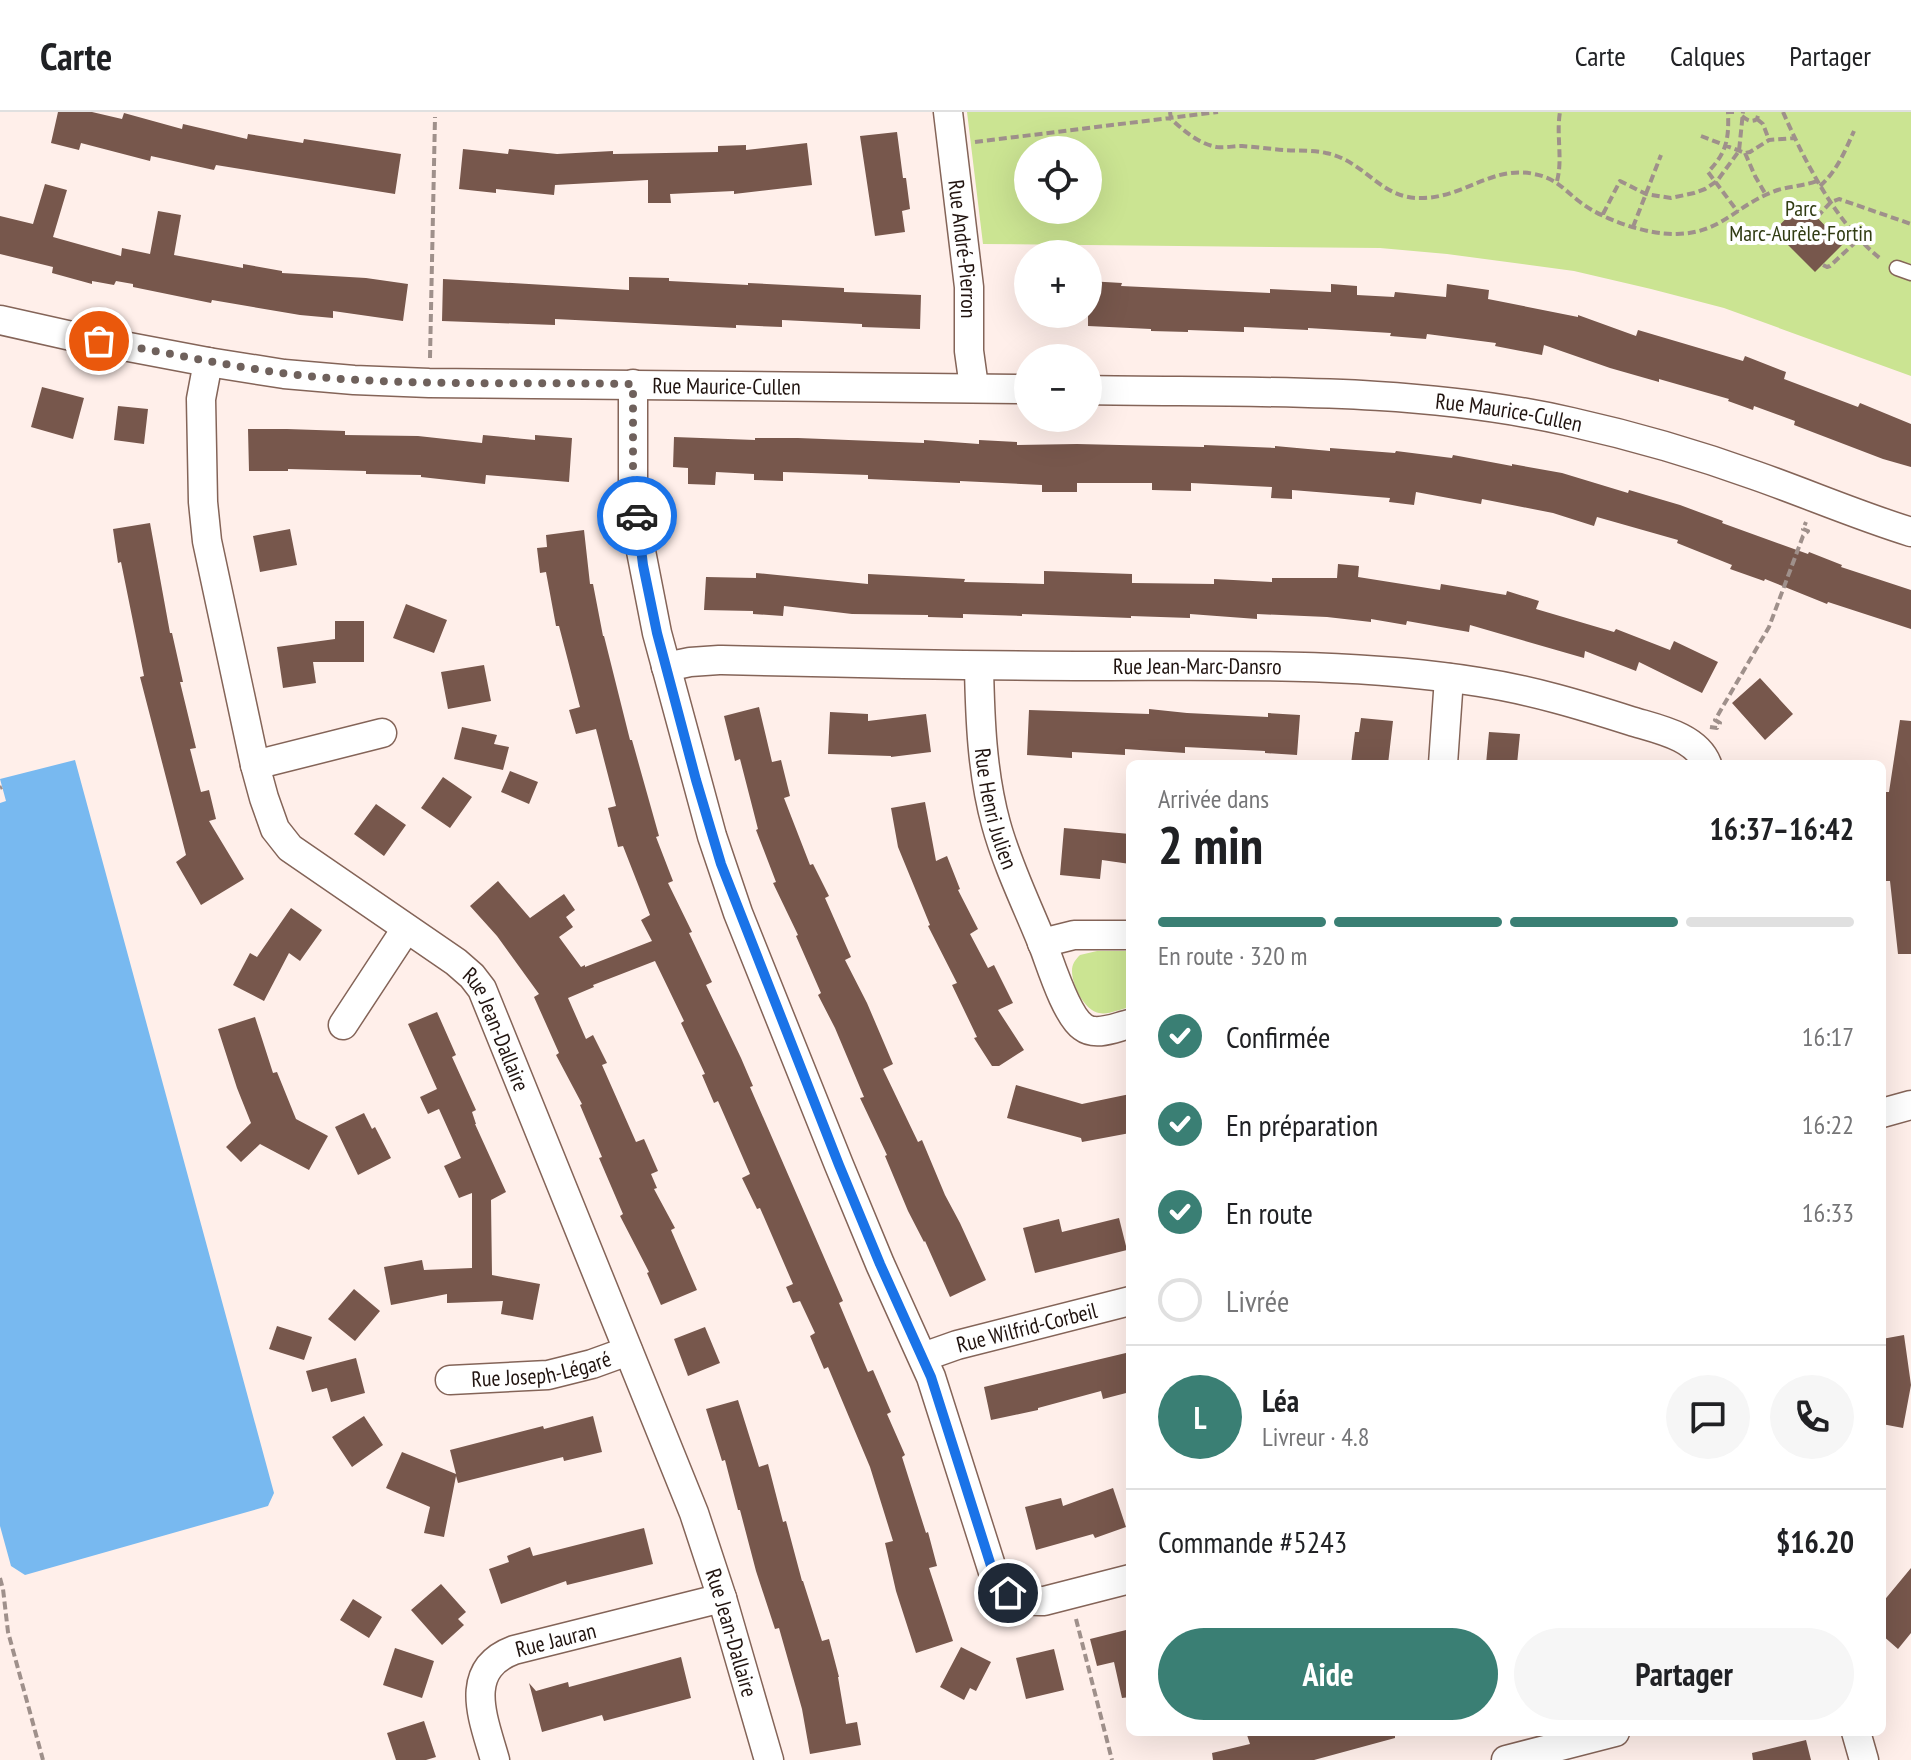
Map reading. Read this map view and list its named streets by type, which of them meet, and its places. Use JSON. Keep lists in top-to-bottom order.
{
  "streets": {
    "street": [
      "Rue André-Pierron",
      "Rue Maurice-Cullen",
      "Rue Jean-Marc-Dansro",
      "Rue Henri Julien",
      "Rue Jean-Dallaire",
      "Rue Wilfrid-Corbeil",
      "Rue Joseph-Légaré",
      "Rue Jauran"
    ]
  },
  "crossings": [
    ["Rue André-Pierron", "Rue Maurice-Cullen"],
    ["Rue Maurice-Cullen", "Rue Jean-Dallaire"],
    ["Rue Jean-Marc-Dansro", "Rue Henri Julien"],
    ["Rue Jean-Dallaire", "Rue Joseph-Légaré"],
    ["Rue Jean-Dallaire", "Rue Jauran"]
  ],
  "parks": ["Parc Marc-Aurèle-Fortin"],
  "page": {
    "header": "Carte",
    "nav": ["Carte", "Calques", "Partager"],
    "map_buttons": ["+", "−"],
    "heading": ["2 min", "Arrivée dans", "16:37–16:42"],
    "panel": [
      "Léa",
      "Livreur · 4.8",
      "Commande #5243",
      "$16.20"
    ],
    "bar": "En route · 320 m",
    "list": [
      ["Confirmée", "16:17"],
      ["En préparation", "16:22"],
      ["En route", "16:33"],
      "Livrée"
    ],
    "round": "L",
    "buttons": ["Aide", "Partager"]
  }
}
